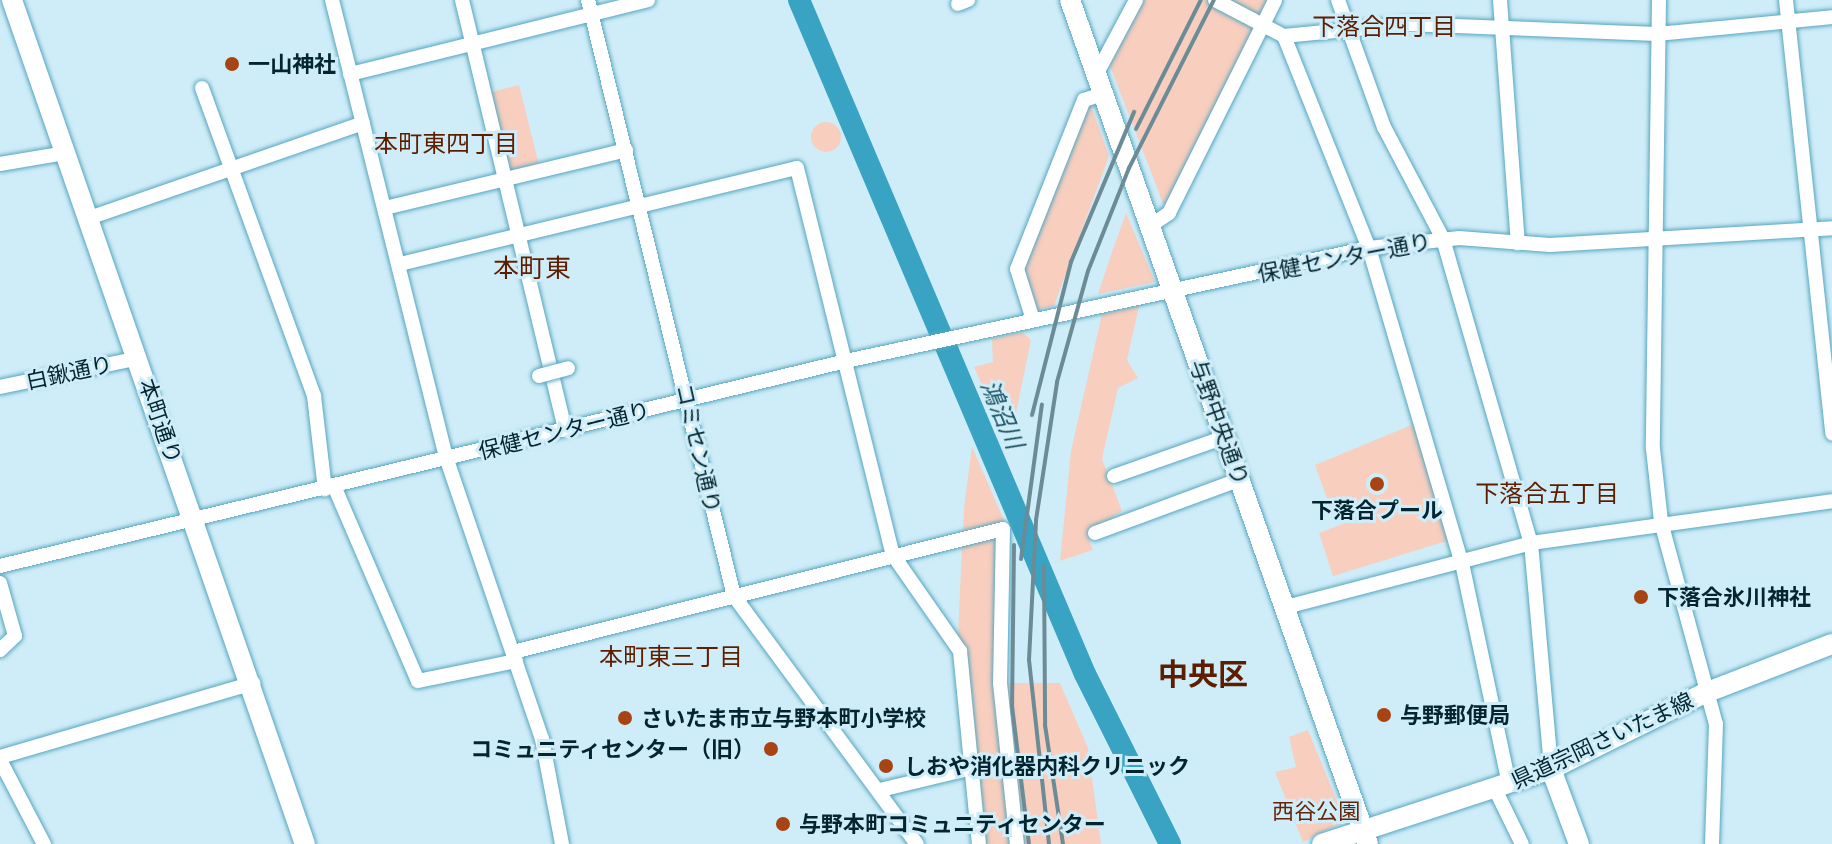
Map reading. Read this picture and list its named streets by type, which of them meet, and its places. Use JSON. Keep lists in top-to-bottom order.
{
  "streets": {
    "main road": ["本町通り", "与野中央通り", "県道宗岡さいたま線"],
    "street": ["保健センター通り", "白鍬通り", "コミセン通り"]
  },
  "crossings": [
    ["保健センター通り", "本町通り"],
    ["保健センター通り", "与野中央通り"],
    ["保健センター通り", "コミセン通り"],
    ["白鍬通り", "本町通り"],
    ["与野中央通り", "県道宗岡さいたま線"]
  ],
  "districts": [
    "下落合四丁目",
    "本町東四丁目",
    "本町東",
    "下落合五丁目",
    "本町東三丁目",
    "中央区"
  ],
  "water": ["鴻沼川"],
  "parks": ["西谷公園"],
  "places": [
    "一山神社",
    "下落合プール",
    "下落合氷川神社",
    "与野郵便局",
    "さいたま市立与野本町小学校",
    "コミュニティセンター（旧）",
    "しおや消化器内科クリニック",
    "与野本町コミュニティセンター"
  ]
}
